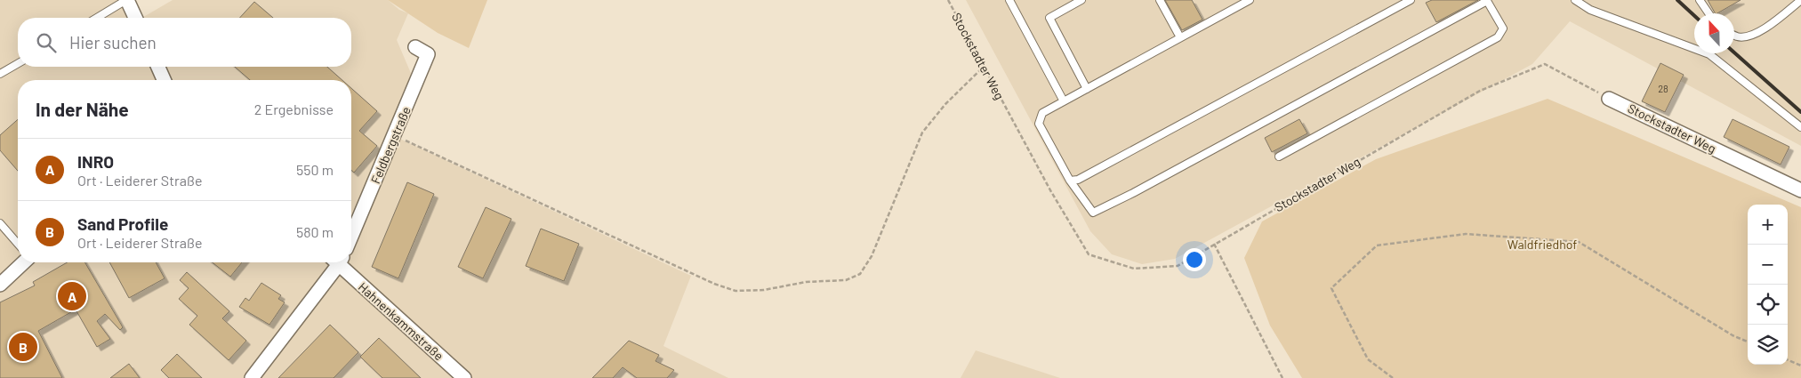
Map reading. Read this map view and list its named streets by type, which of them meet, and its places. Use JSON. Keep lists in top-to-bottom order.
{
  "streets": {
    "street": ["Stockstadter Weg", "Feldbergstraße", "Hahnenkammstraße"]
  },
  "parks": ["Waldfriedhof"],
  "house_numbers": ["28"],
  "north": "top",
  "page": {
    "search": "Hier suchen",
    "heading": ["In der Nähe", "2 Ergebnisse"],
    "list": [
      {
        "mark": "A",
        "name": "INRO",
        "note": "Ort · Leiderer Straße",
        "value": "550 m"
      },
      {
        "mark": "B",
        "name": "Sand Profile",
        "note": "Ort · Leiderer Straße",
        "value": "580 m"
      }
    ],
    "map_buttons": ["+", "−"],
    "pins": ["A", "B"]
  }
}
